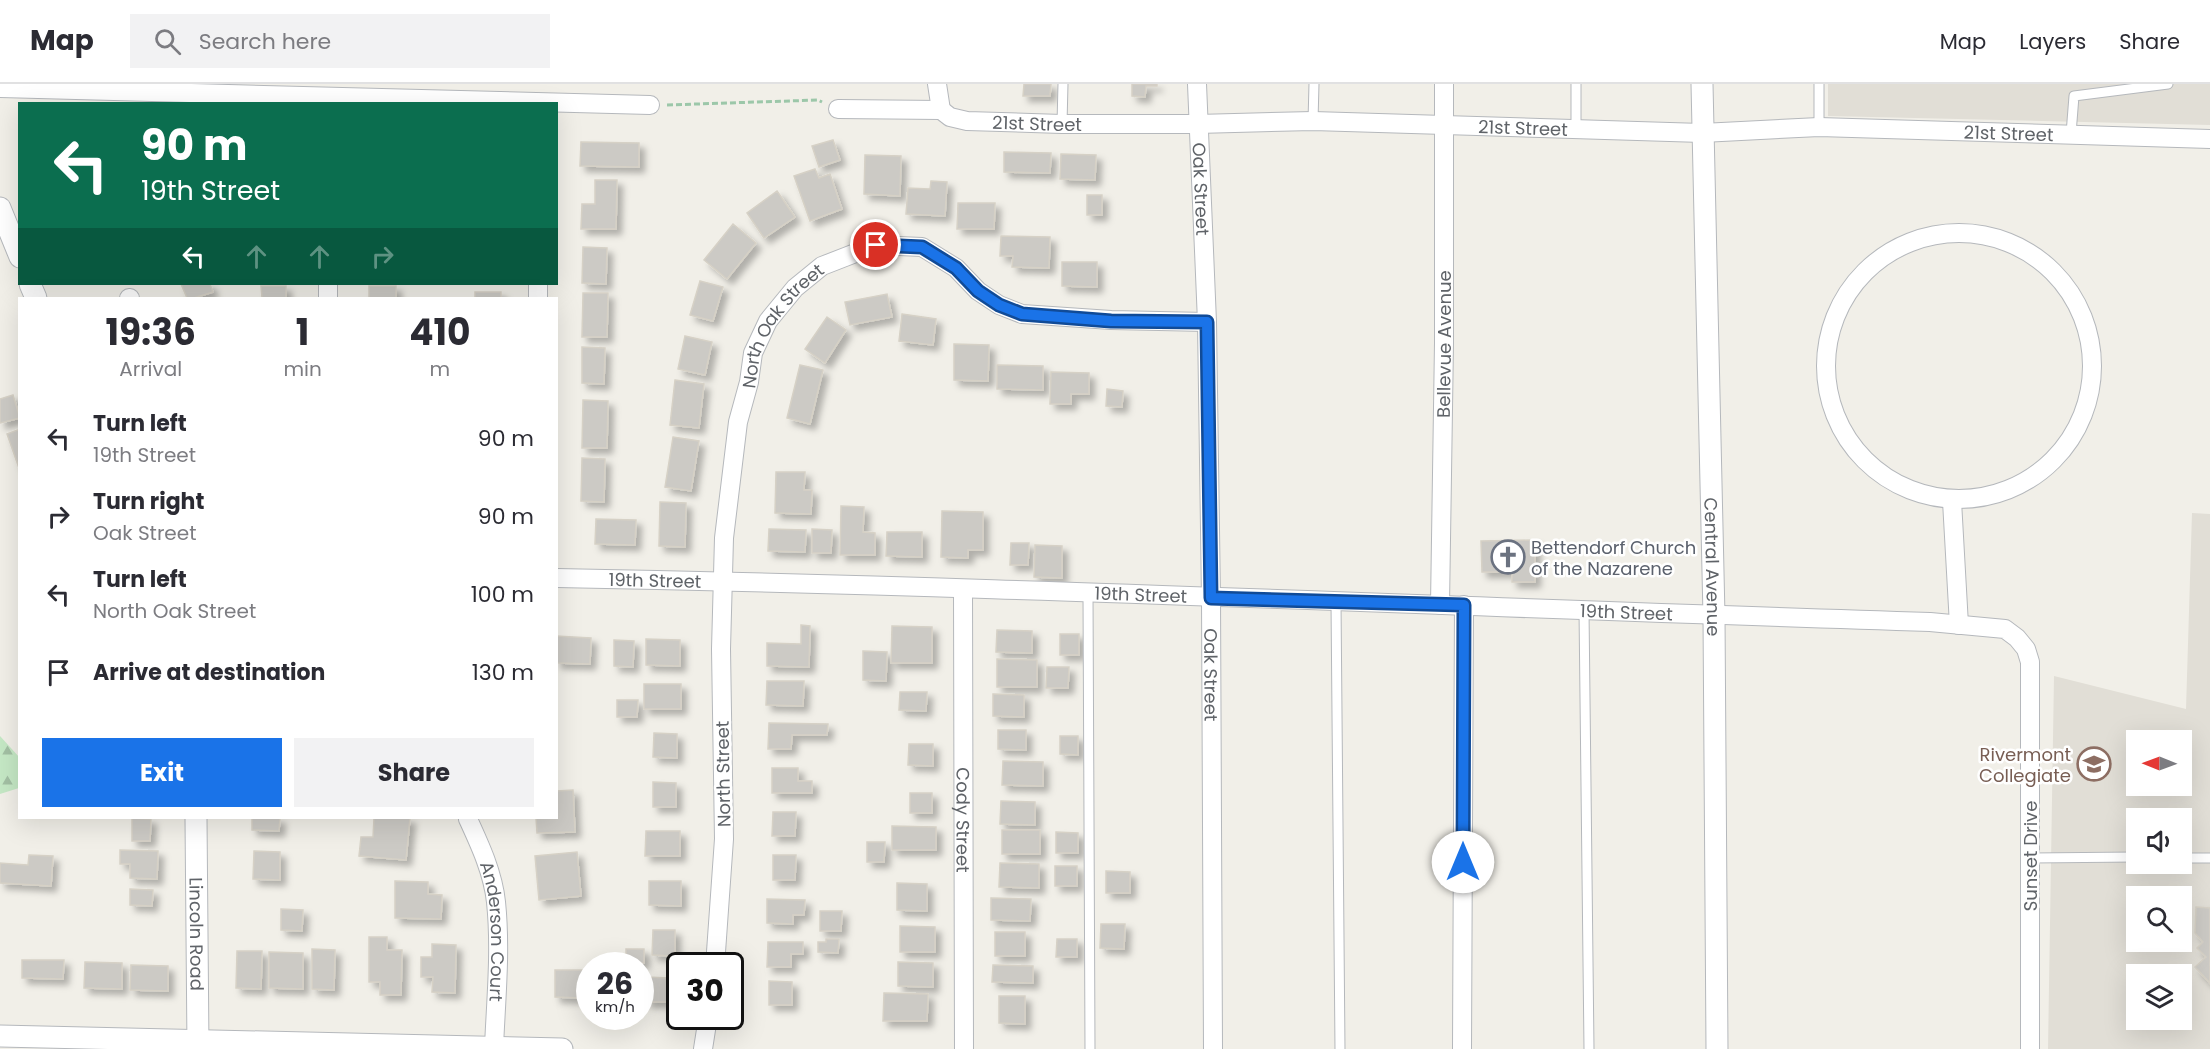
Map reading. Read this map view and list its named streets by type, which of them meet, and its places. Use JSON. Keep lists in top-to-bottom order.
{
  "streets": {
    "street": [
      "21st Street",
      "Oak Street",
      "North Oak Street",
      "Bellevue Avenue",
      "Central Avenue",
      "19th Street",
      "North Street",
      "Cody Street",
      "Sunset Drive",
      "Anderson Court",
      "Lincoln Road"
    ]
  },
  "crossings": [
    ["21st Street", "Oak Street"],
    ["21st Street", "Bellevue Avenue"],
    ["21st Street", "Central Avenue"],
    ["Oak Street", "North Oak Street"],
    ["Oak Street", "19th Street"],
    ["North Oak Street", "19th Street"],
    ["North Oak Street", "North Street"],
    ["Bellevue Avenue", "19th Street"],
    ["Central Avenue", "19th Street"],
    ["19th Street", "North Street"],
    ["19th Street", "Cody Street"],
    ["19th Street", "Sunset Drive"]
  ],
  "places": {
    "church": ["Bettendorf Church of the Nazarene"],
    "school or university": ["Rivermont Collegiate"]
  },
  "north": "left",
  "page": {
    "header": "Map",
    "search": "Search here",
    "nav": ["Map", "Layers", "Share"],
    "turn": ["90 m", "19th Street"],
    "eta": [
      "19:36",
      "Arrival",
      "1",
      "min",
      "410",
      "m"
    ],
    "list": [
      {
        "name": "Turn left",
        "note": "19th Street",
        "value": "90 m"
      },
      {
        "name": "Turn right",
        "note": "Oak Street",
        "value": "90 m"
      },
      {
        "name": "Turn left",
        "note": "North Oak Street",
        "value": "100 m"
      },
      {
        "name": "Arrive at destination",
        "value": "130 m"
      }
    ],
    "buttons": ["Exit", "Share"],
    "speed": "26 km/h",
    "limit": "30"
  }
}
